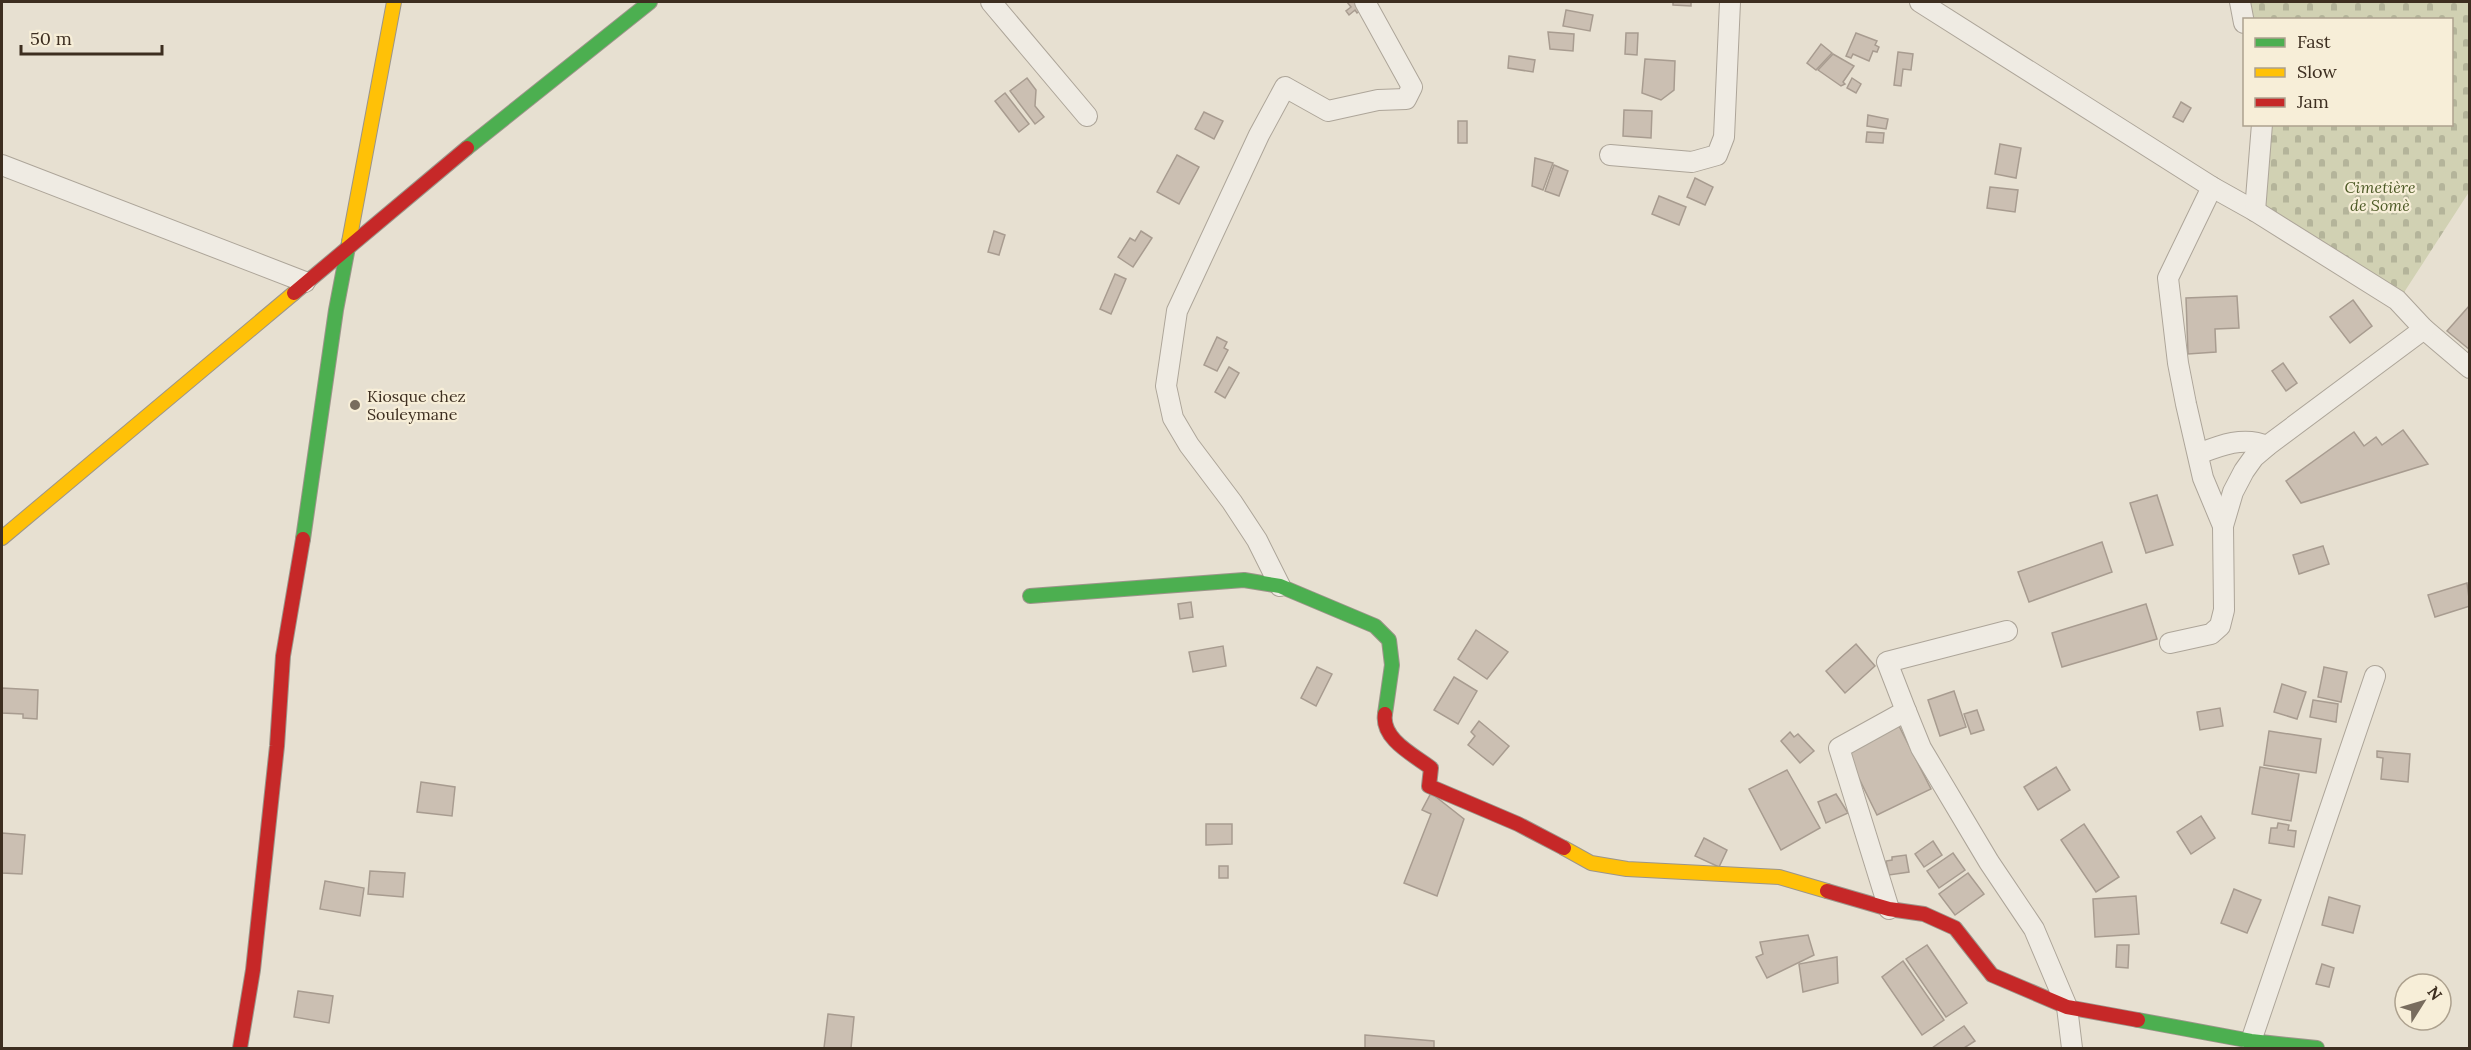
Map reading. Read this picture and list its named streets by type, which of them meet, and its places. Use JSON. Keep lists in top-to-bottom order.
{
  "parks": ["Cimetière de Somè"],
  "places": ["Kiosque chez Souleymane"],
  "legend": ["Fast", "Slow", "Jam"],
  "scale_bar": "50 m",
  "north": "top right"
}
